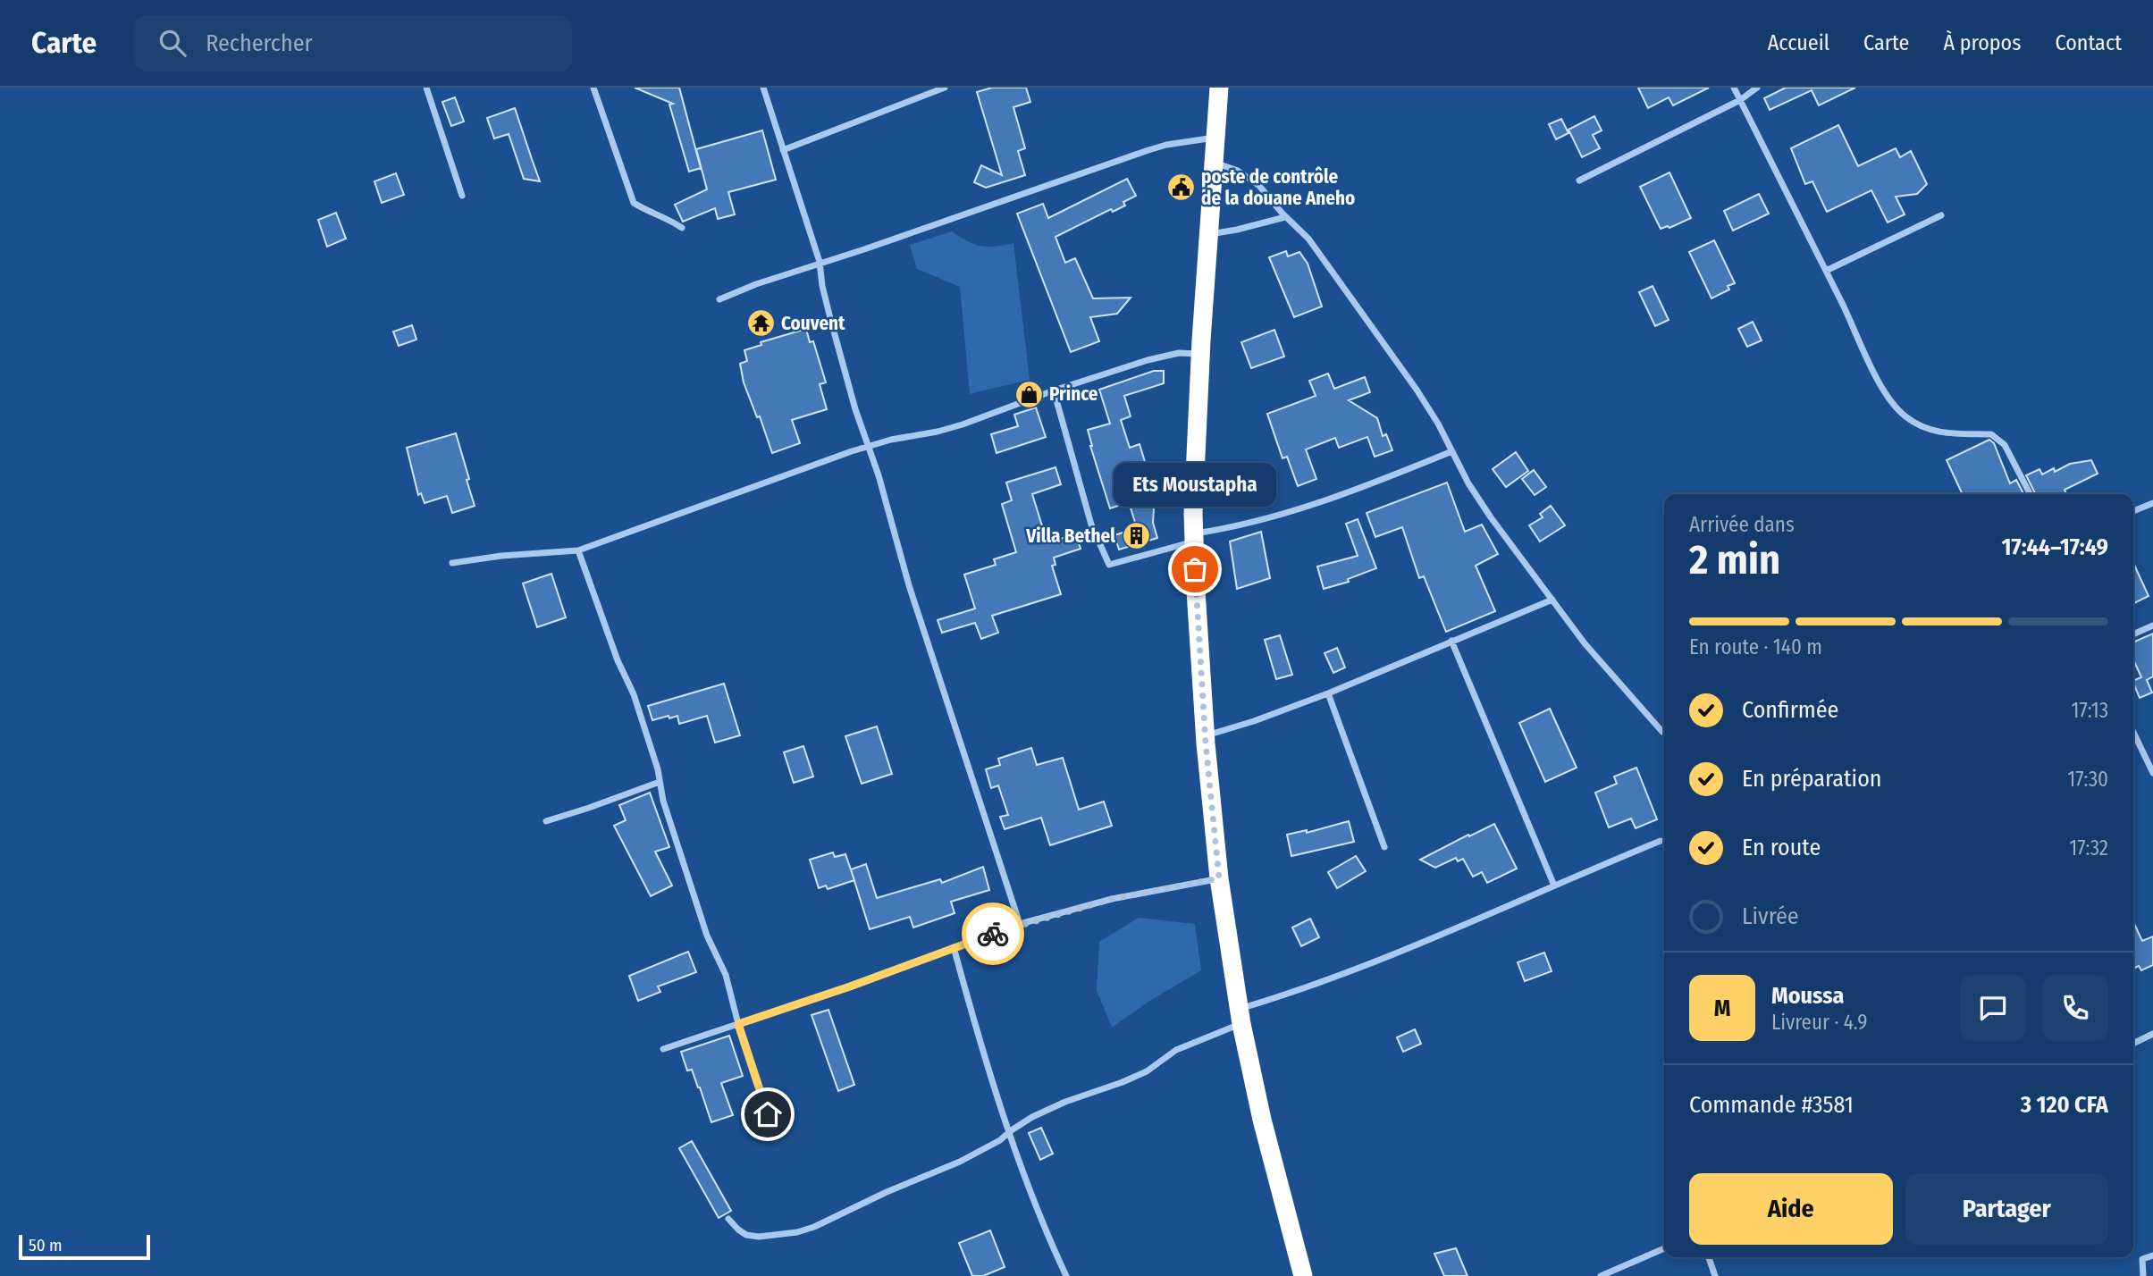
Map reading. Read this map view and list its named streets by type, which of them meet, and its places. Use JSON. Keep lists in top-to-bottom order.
{
  "places": {
    "public building": ["poste de contrôle de la douane Aneho"],
    "temple": ["Couvent"],
    "shop": ["Prince"],
    "building": ["Villa Bethel"],
    "other": ["Ets Moustapha"]
  },
  "scale_bar": "50 m",
  "page": {
    "header": "Carte",
    "search": "Rechercher",
    "nav": [
      "Accueil",
      "Carte",
      "À propos",
      "Contact"
    ],
    "bubble": "Ets Moustapha",
    "heading": ["2 min", "Arrivée dans", "17:44–17:49"],
    "panel": [
      "Moussa",
      "Livreur · 4.9",
      "Commande #3581",
      "3 120 CFA"
    ],
    "bar": "En route · 140 m",
    "list": [
      ["Confirmée", "17:13"],
      ["En préparation", "17:30"],
      ["En route", "17:32"],
      "Livrée"
    ],
    "round": "M",
    "buttons": ["Aide", "Partager"],
    "scale": "50 m"
  }
}
